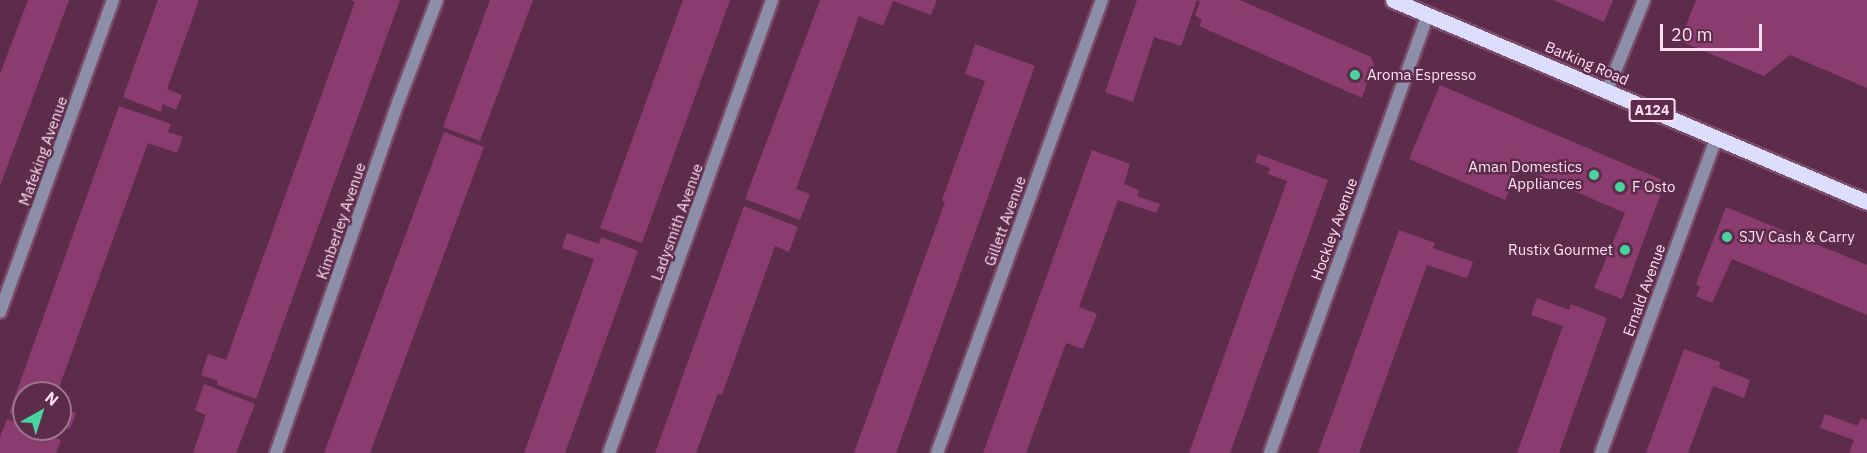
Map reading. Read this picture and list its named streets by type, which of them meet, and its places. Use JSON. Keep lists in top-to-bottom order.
{
  "streets": {
    "main road": ["Barking Road", "A124"],
    "street": [
      "Mafeking Avenue",
      "Kimberley Avenue",
      "Gillett Avenue",
      "Ladysmith Avenue",
      "Hockley Avenue",
      "Ernald Avenue"
    ]
  },
  "crossings": [
    ["Barking Road", "Hockley Avenue"],
    ["Barking Road", "Ernald Avenue"]
  ],
  "places": [
    "Aroma Espresso",
    "Aman Domestics Appliances",
    "F Osto",
    "SJV Cash & Carry",
    "Rustix Gourmet"
  ],
  "scale_bar": "20 m",
  "north": "top right"
}
